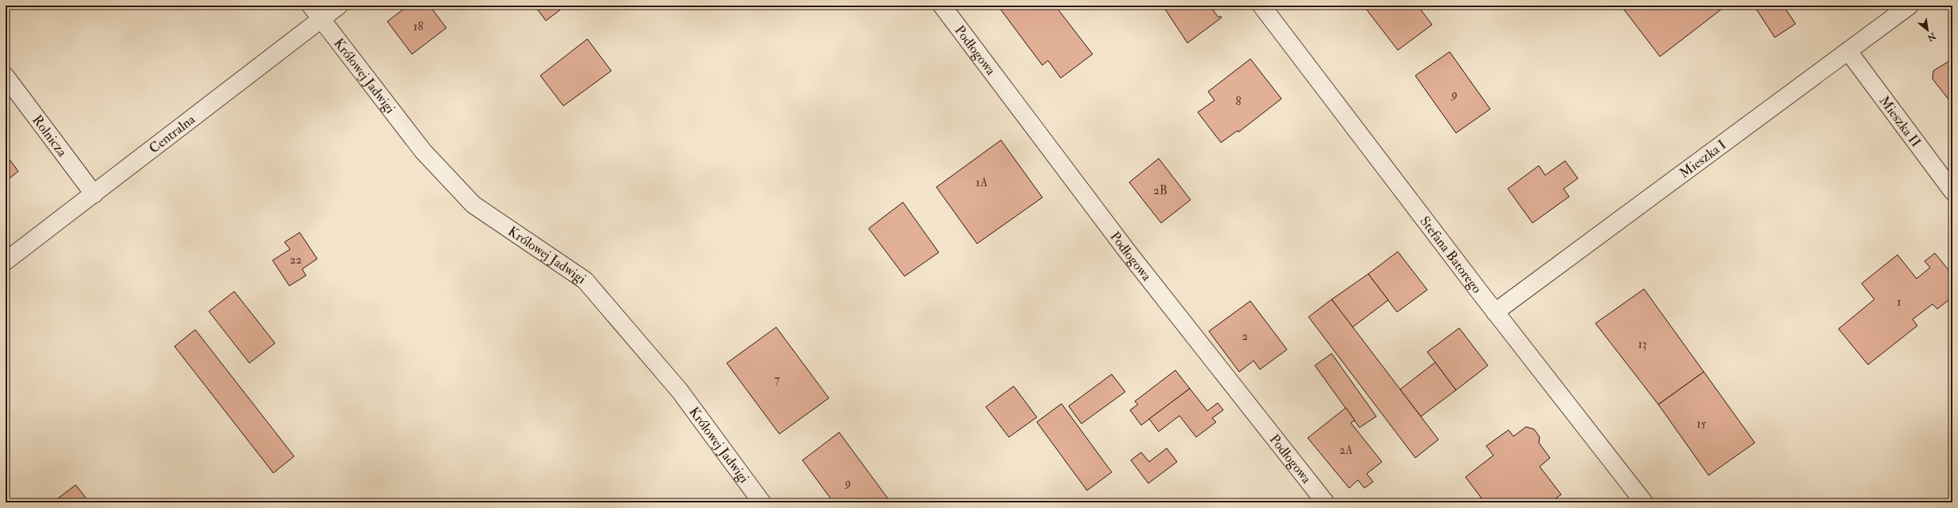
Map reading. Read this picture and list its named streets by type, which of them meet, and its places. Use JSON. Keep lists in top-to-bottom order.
{
  "streets": {
    "street": [
      "Podłogowa",
      "Królowej Jadwigi",
      "Mieszka II",
      "Centralna",
      "Rolnicza",
      "Mieszka I",
      "Stefana Batorego"
    ]
  },
  "crossings": [
    ["Królowej Jadwigi", "Centralna"],
    ["Mieszka II", "Mieszka I"],
    ["Centralna", "Rolnicza"],
    ["Mieszka I", "Stefana Batorego"]
  ],
  "house_numbers": [
    "18",
    "9",
    "8",
    "1A",
    "2B",
    "22",
    "1",
    "2",
    "13",
    "7",
    "15",
    "2A",
    "9"
  ],
  "north": "bottom right"
}
